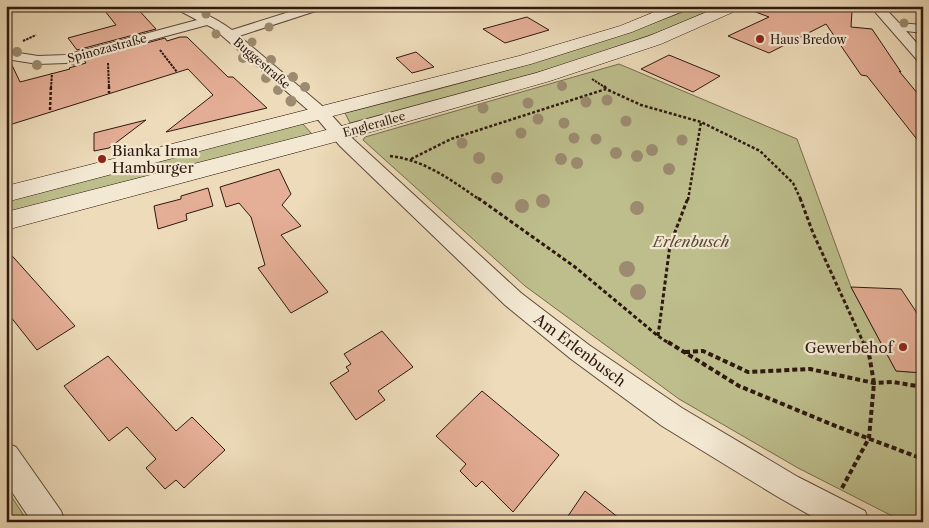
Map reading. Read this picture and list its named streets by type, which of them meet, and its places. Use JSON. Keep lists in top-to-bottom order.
{
  "streets": {
    "main road": ["Englerallee"],
    "street": ["Spinozastraße", "Buggestraße", "Am Erlenbusch"]
  },
  "crossings": [
    ["Spinozastraße", "Buggestraße"],
    ["Buggestraße", "Englerallee"],
    ["Buggestraße", "Am Erlenbusch"],
    ["Englerallee", "Am Erlenbusch"]
  ],
  "parks": ["Erlenbusch"],
  "places": ["Haus Bredow", "Bianka Irma Hamburger", "Gewerbehof"]
}
